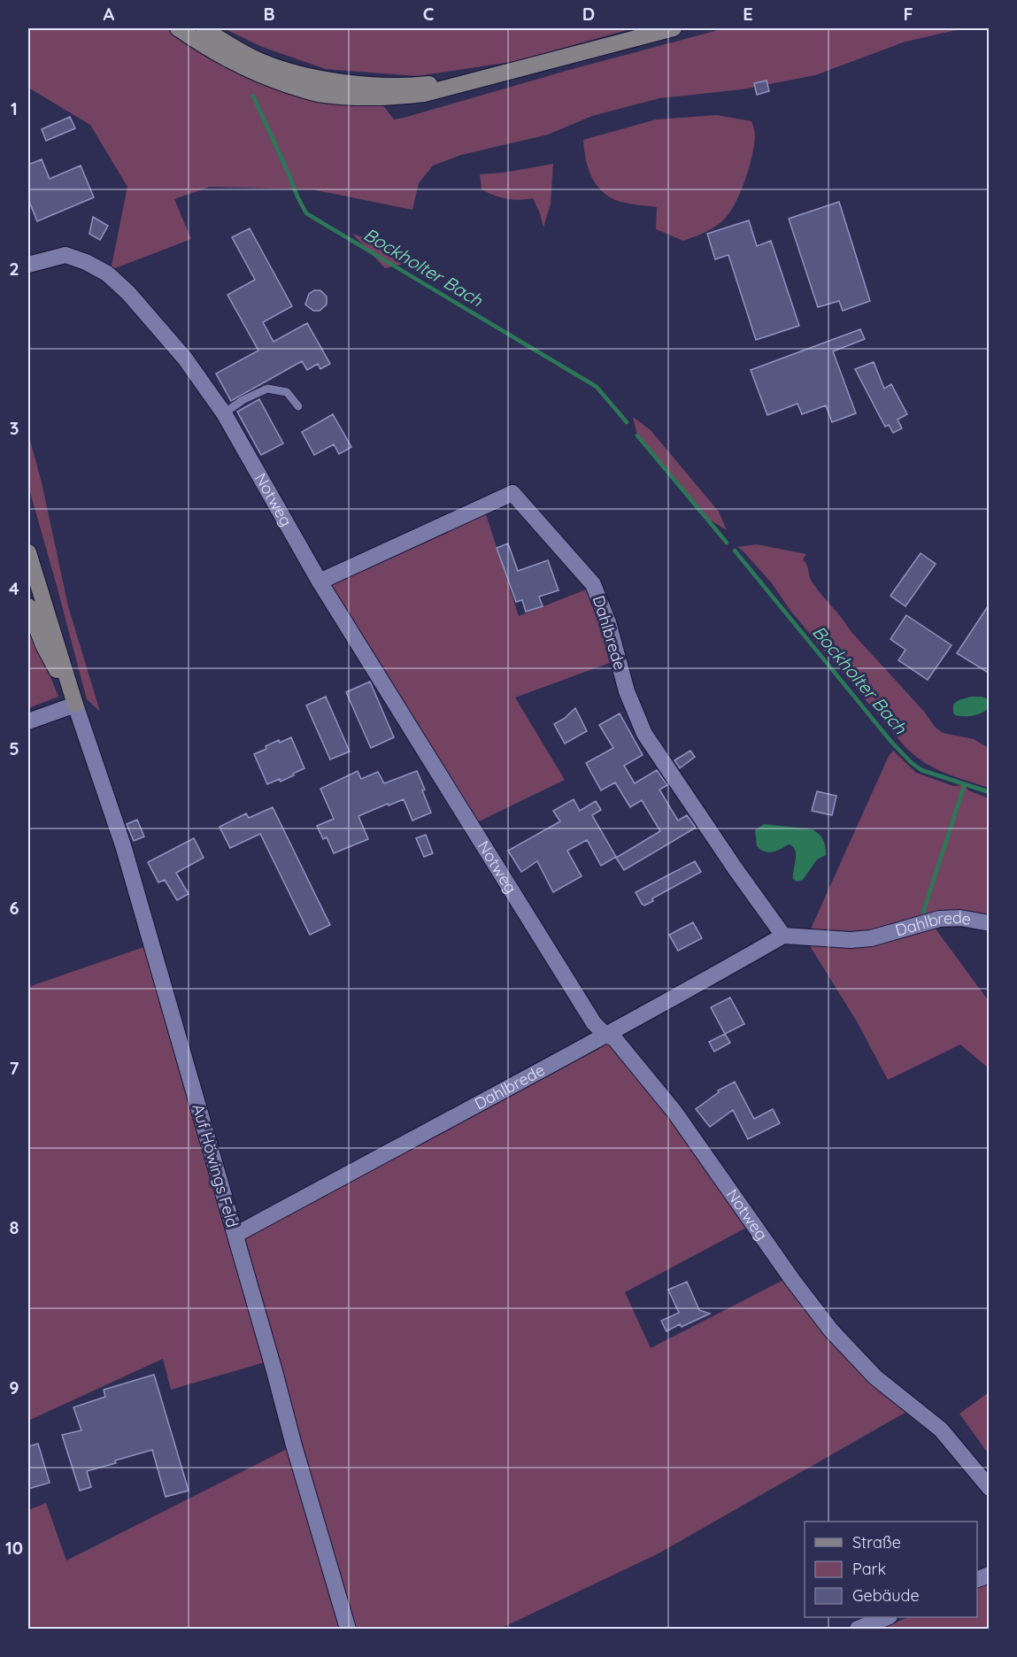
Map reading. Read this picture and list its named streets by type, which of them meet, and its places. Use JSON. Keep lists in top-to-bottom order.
{
  "streets": {
    "main road": ["Auf Höwings Feld"],
    "street": ["Notweg", "Dahlbrede"]
  },
  "crossings": [
    ["Notweg", "Dahlbrede"],
    ["Dahlbrede", "Auf Höwings Feld"]
  ],
  "water": ["Bockholter Bach"],
  "legend": ["Straße", "Park", "Gebäude"],
  "grid": {
    "columns": [
      "A",
      "B",
      "C",
      "D",
      "E",
      "F"
    ],
    "rows": [
      "1",
      "2",
      "3",
      "4",
      "5",
      "6",
      "7",
      "8",
      "9",
      "10"
    ]
  }
}
